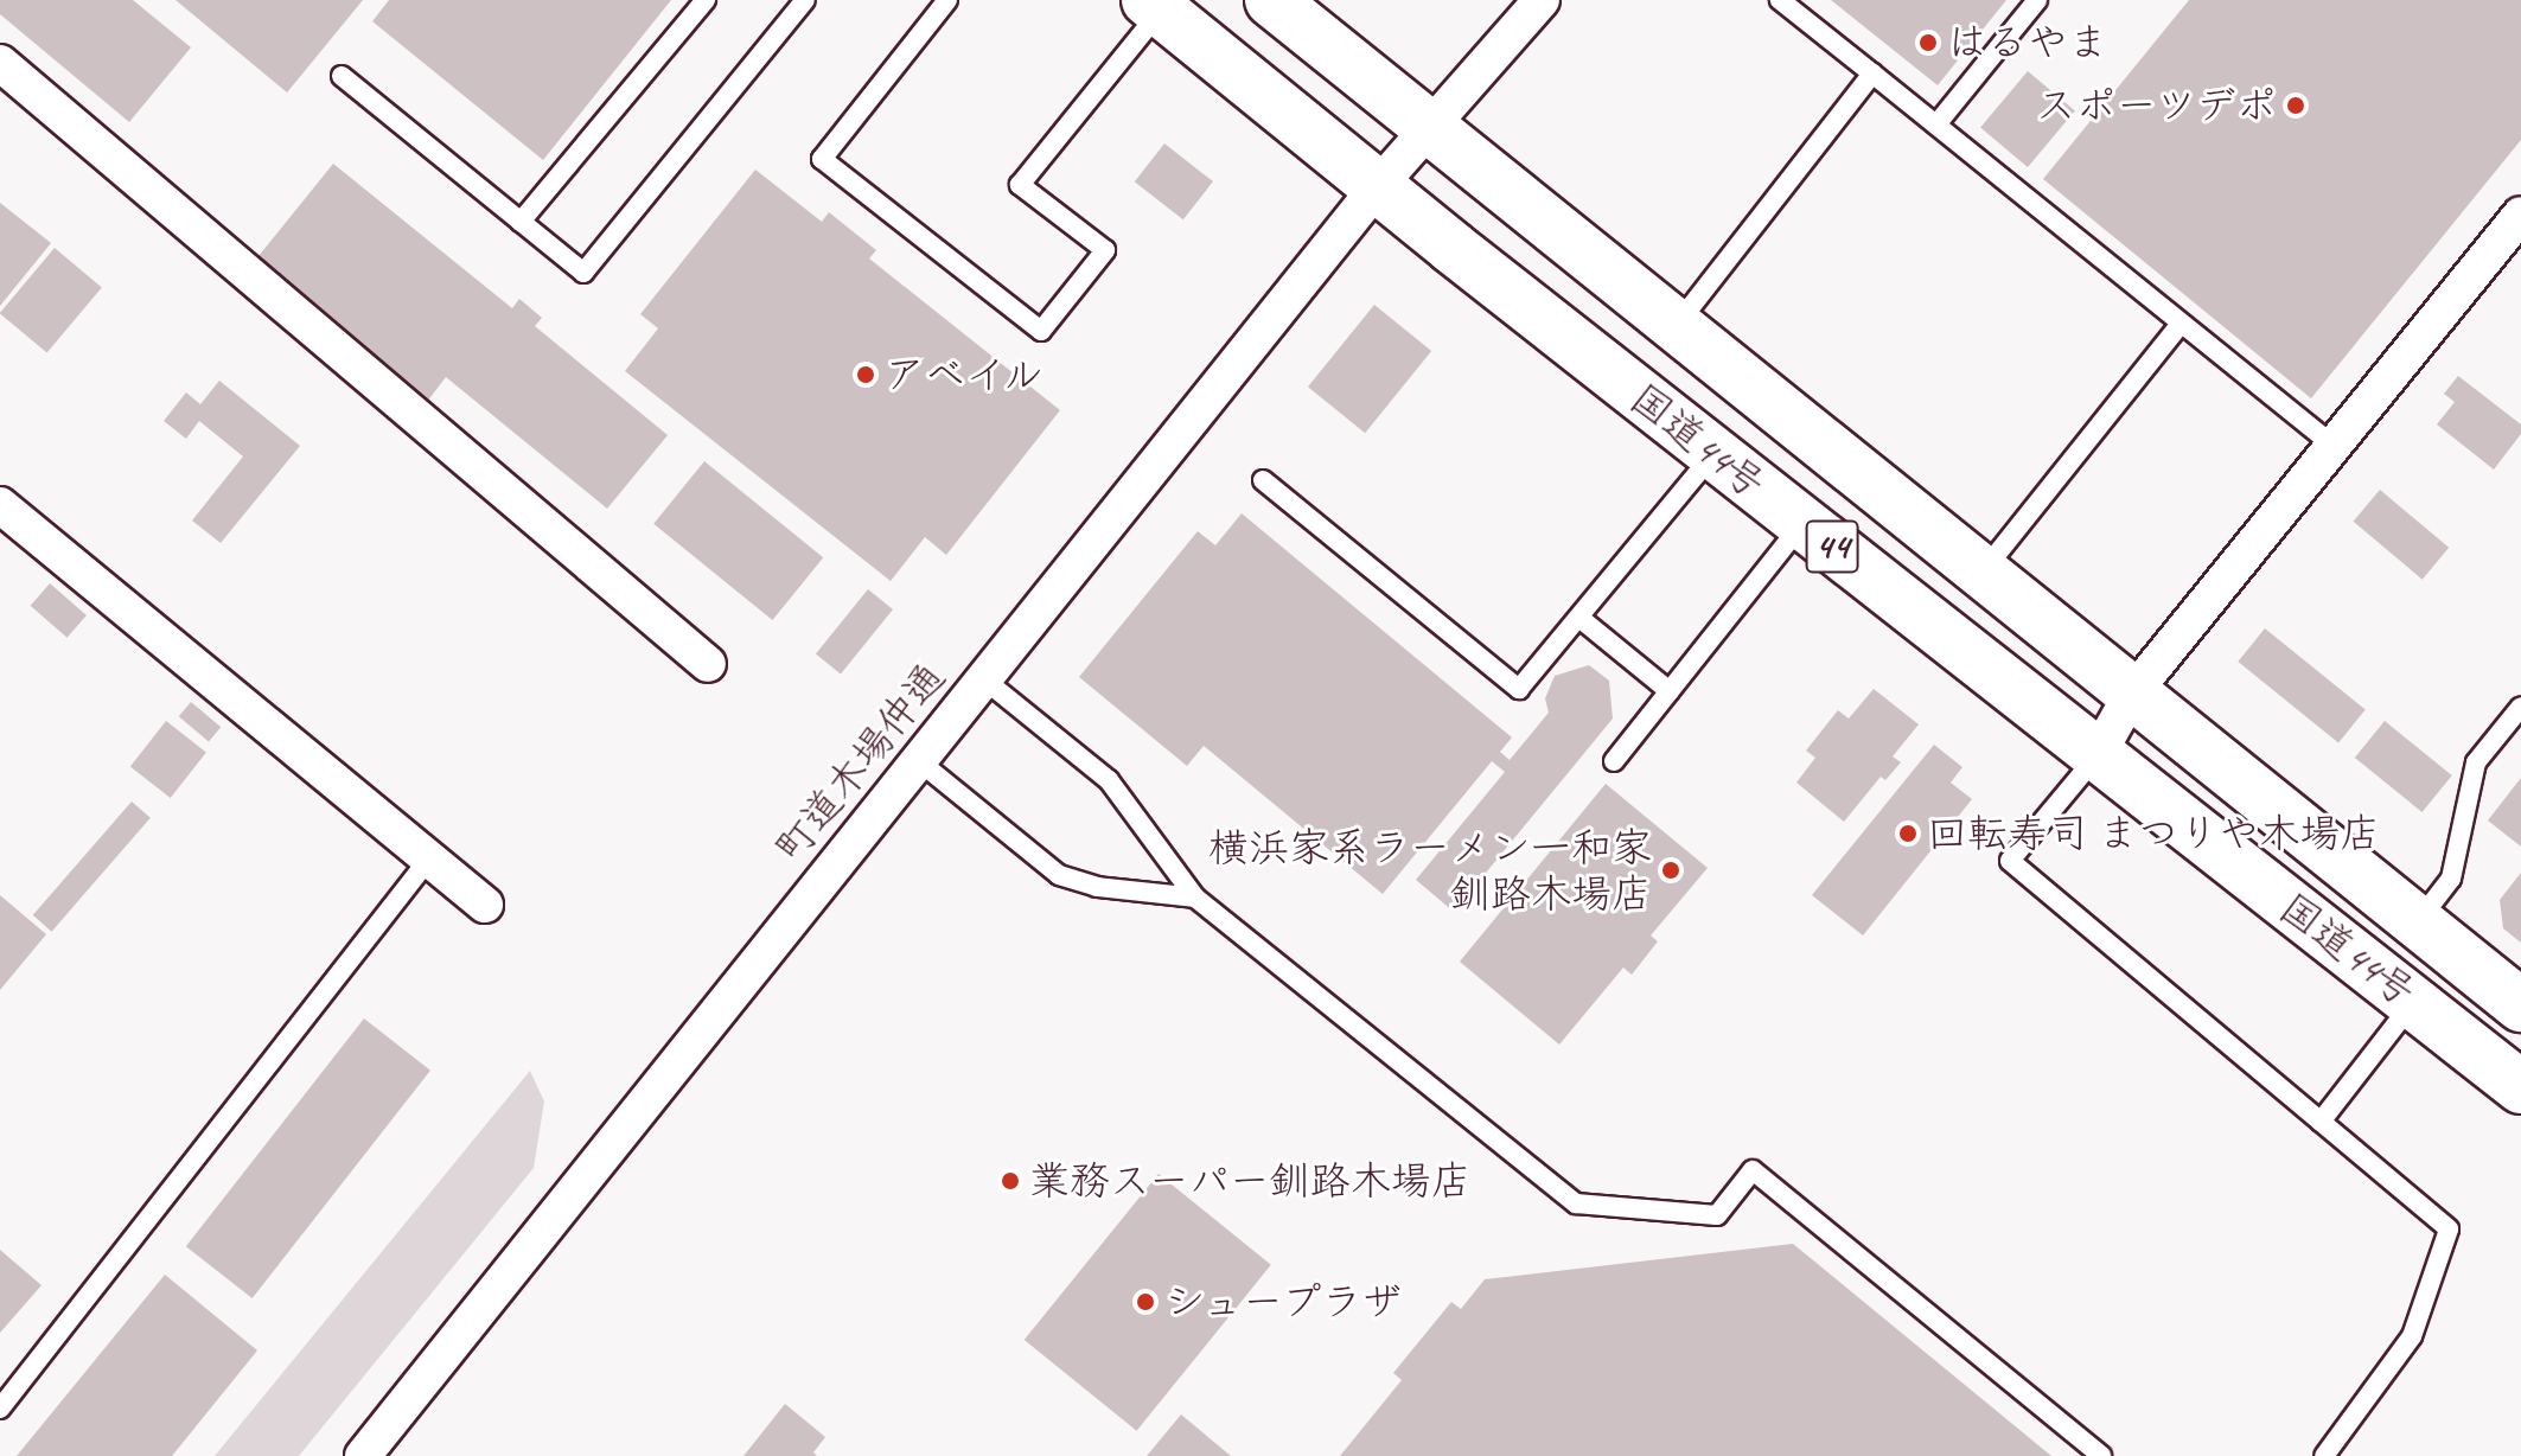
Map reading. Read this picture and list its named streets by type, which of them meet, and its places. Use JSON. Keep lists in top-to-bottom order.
{
  "streets": {
    "highway": ["国道44号", "44"],
    "street": ["町道木場仲通"]
  },
  "crossings": [
    ["国道44号", "町道木場仲通"]
  ],
  "places": [
    "はるやま",
    "スポーツデポ",
    "アベイル",
    "回転寿司 まつりや木場店",
    "横浜家系ラーメン一和家 釧路木場店",
    "業務スーパー釧路木場店",
    "シュープラザ"
  ]
}
